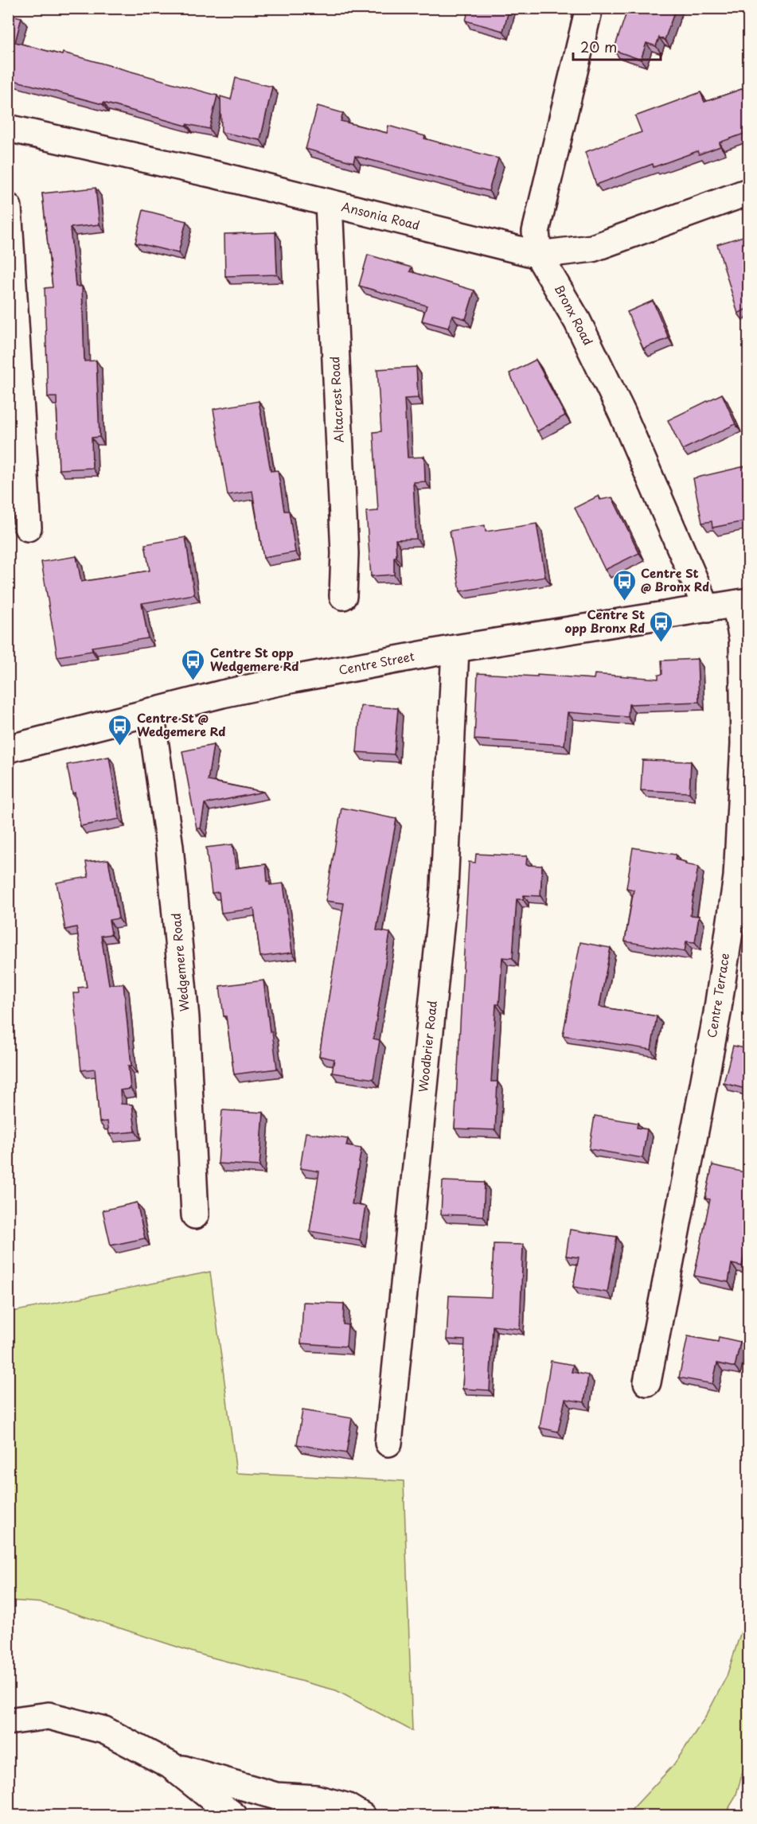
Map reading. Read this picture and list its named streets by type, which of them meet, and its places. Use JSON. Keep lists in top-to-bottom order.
{
  "streets": {
    "street": [
      "Ansonia Road",
      "Bronx Road",
      "Altacrest Road",
      "Centre Street",
      "Wedgemere Road",
      "Centre Terrace",
      "Woodbrier Road"
    ]
  },
  "crossings": [
    ["Ansonia Road", "Bronx Road"],
    ["Ansonia Road", "Altacrest Road"],
    ["Bronx Road", "Centre Street"],
    ["Centre Street", "Wedgemere Road"],
    ["Centre Street", "Centre Terrace"],
    ["Centre Street", "Woodbrier Road"]
  ],
  "places": {
    "bus stop": [
      "Centre St @ Bronx Rd",
      "Centre St opp Bronx Rd",
      "Centre St opp Wedgemere Rd",
      "Centre St @ Wedgemere Rd"
    ]
  },
  "scale_bar": "20 m"
}
